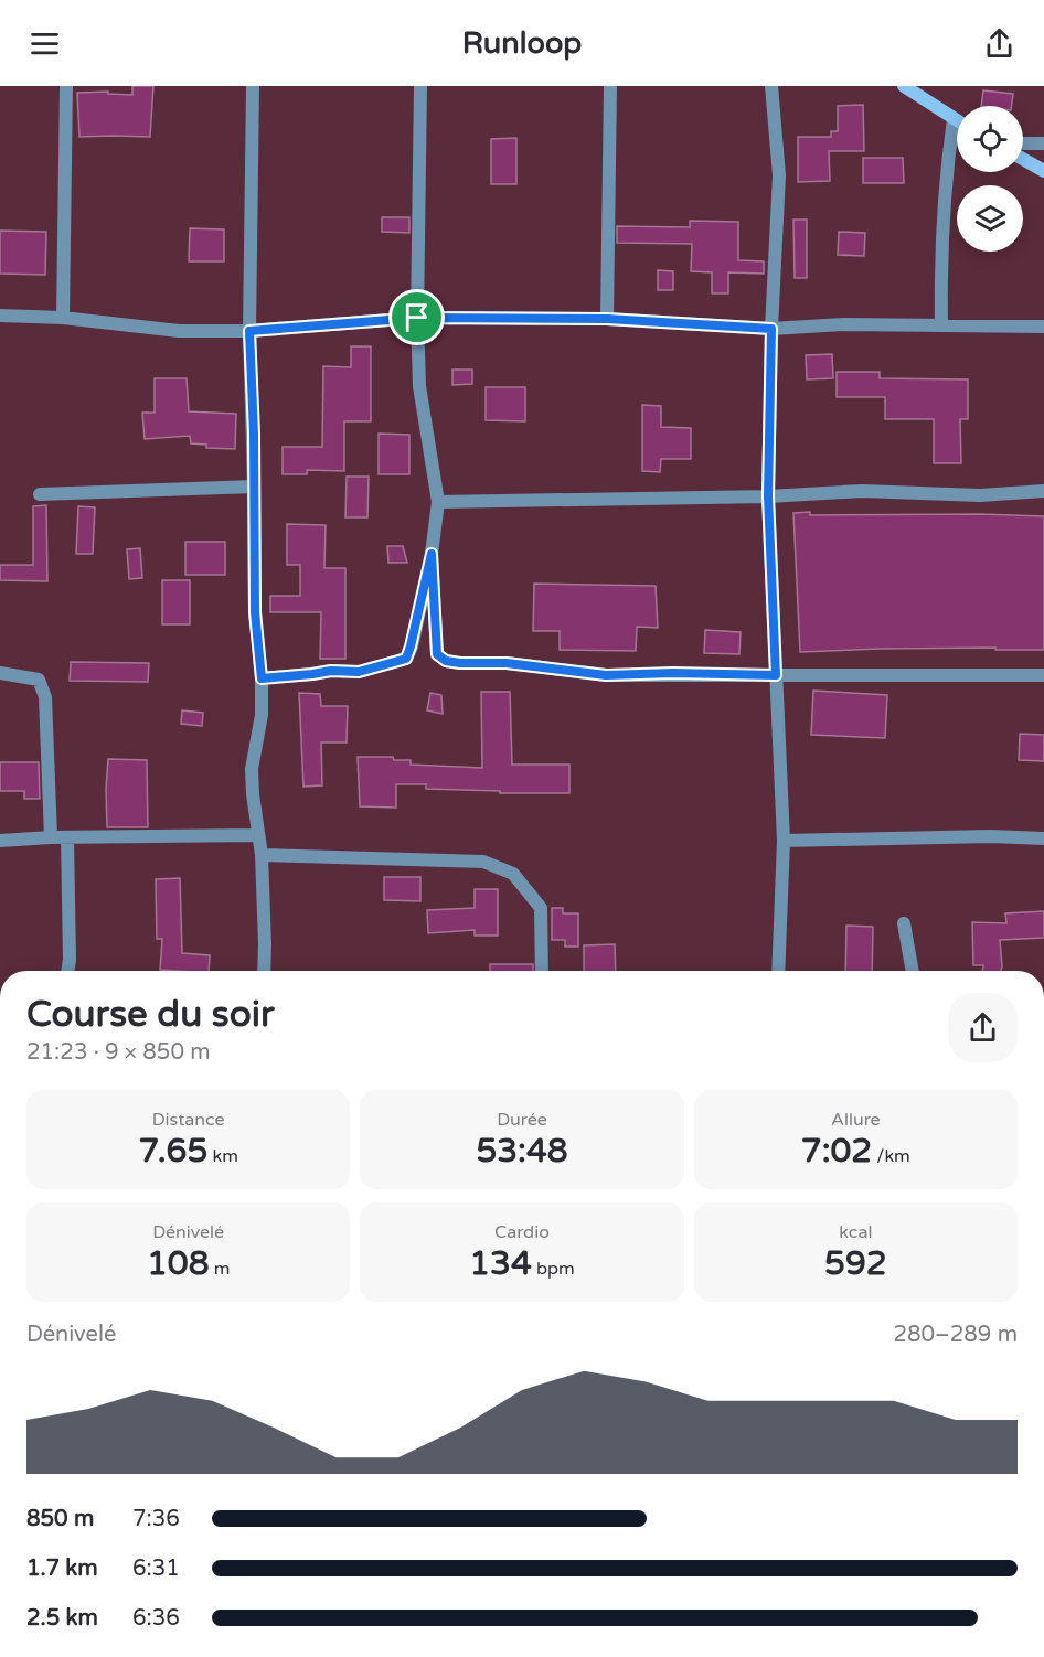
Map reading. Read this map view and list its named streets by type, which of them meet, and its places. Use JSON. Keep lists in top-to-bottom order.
{
  "page": {
    "header": "Runloop",
    "heading": ["Course du soir", "21:23 · 9 × 850 m"],
    "stats": [
      ["Distance", "7.65 km"],
      ["Durée", "53:48"],
      ["Allure", "7:02 /km"],
      ["Dénivelé", "108 m"],
      ["Cardio", "134 bpm"],
      ["kcal", "592"]
    ],
    "chart": ["Dénivelé", "280–289 m"],
    "list": [
      {
        "name": "850 m",
        "note": "7:36"
      },
      {
        "name": "1.7 km",
        "note": "6:31"
      },
      {
        "name": "2.5 km",
        "note": "6:36"
      }
    ]
  }
}
